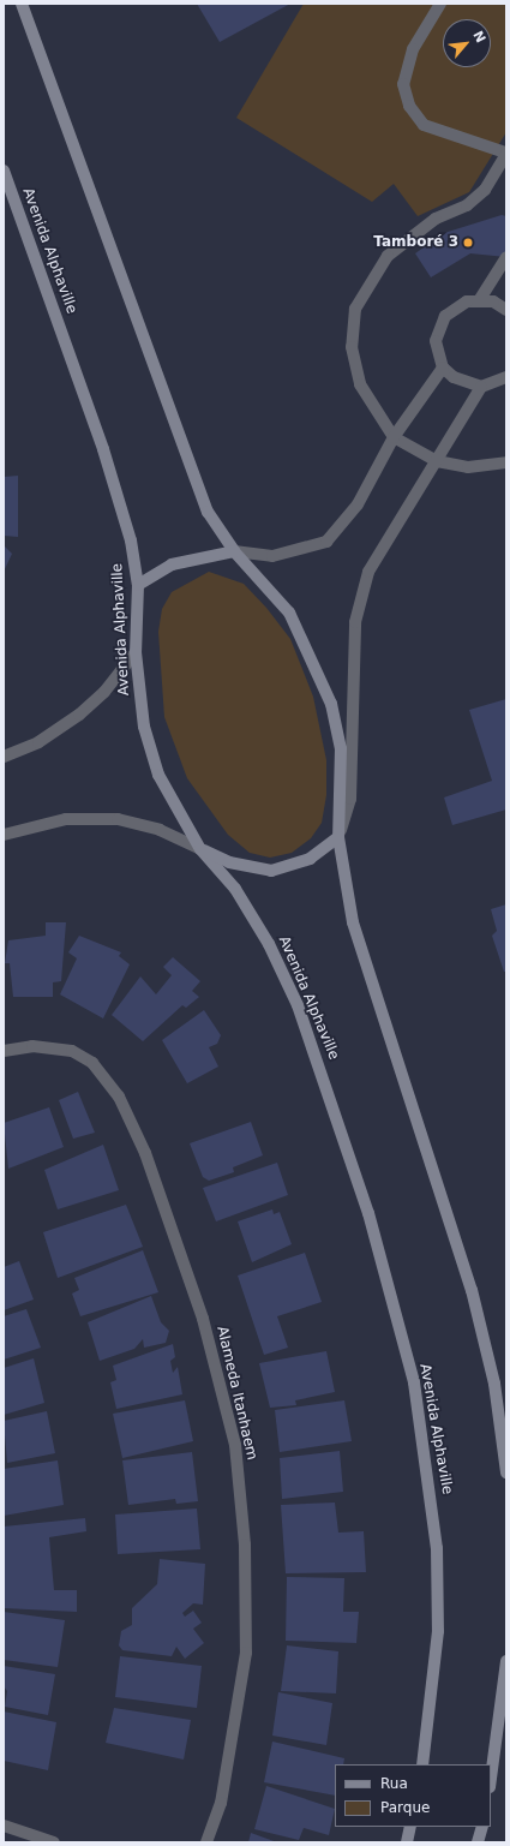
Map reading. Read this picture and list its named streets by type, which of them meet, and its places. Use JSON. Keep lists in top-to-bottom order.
{
  "streets": {
    "main road": ["Avenida Alphaville"],
    "street": ["Alameda Itanhaem"]
  },
  "places": ["Tamboré 3"],
  "legend": ["Rua", "Parque"],
  "north": "top right"
}
